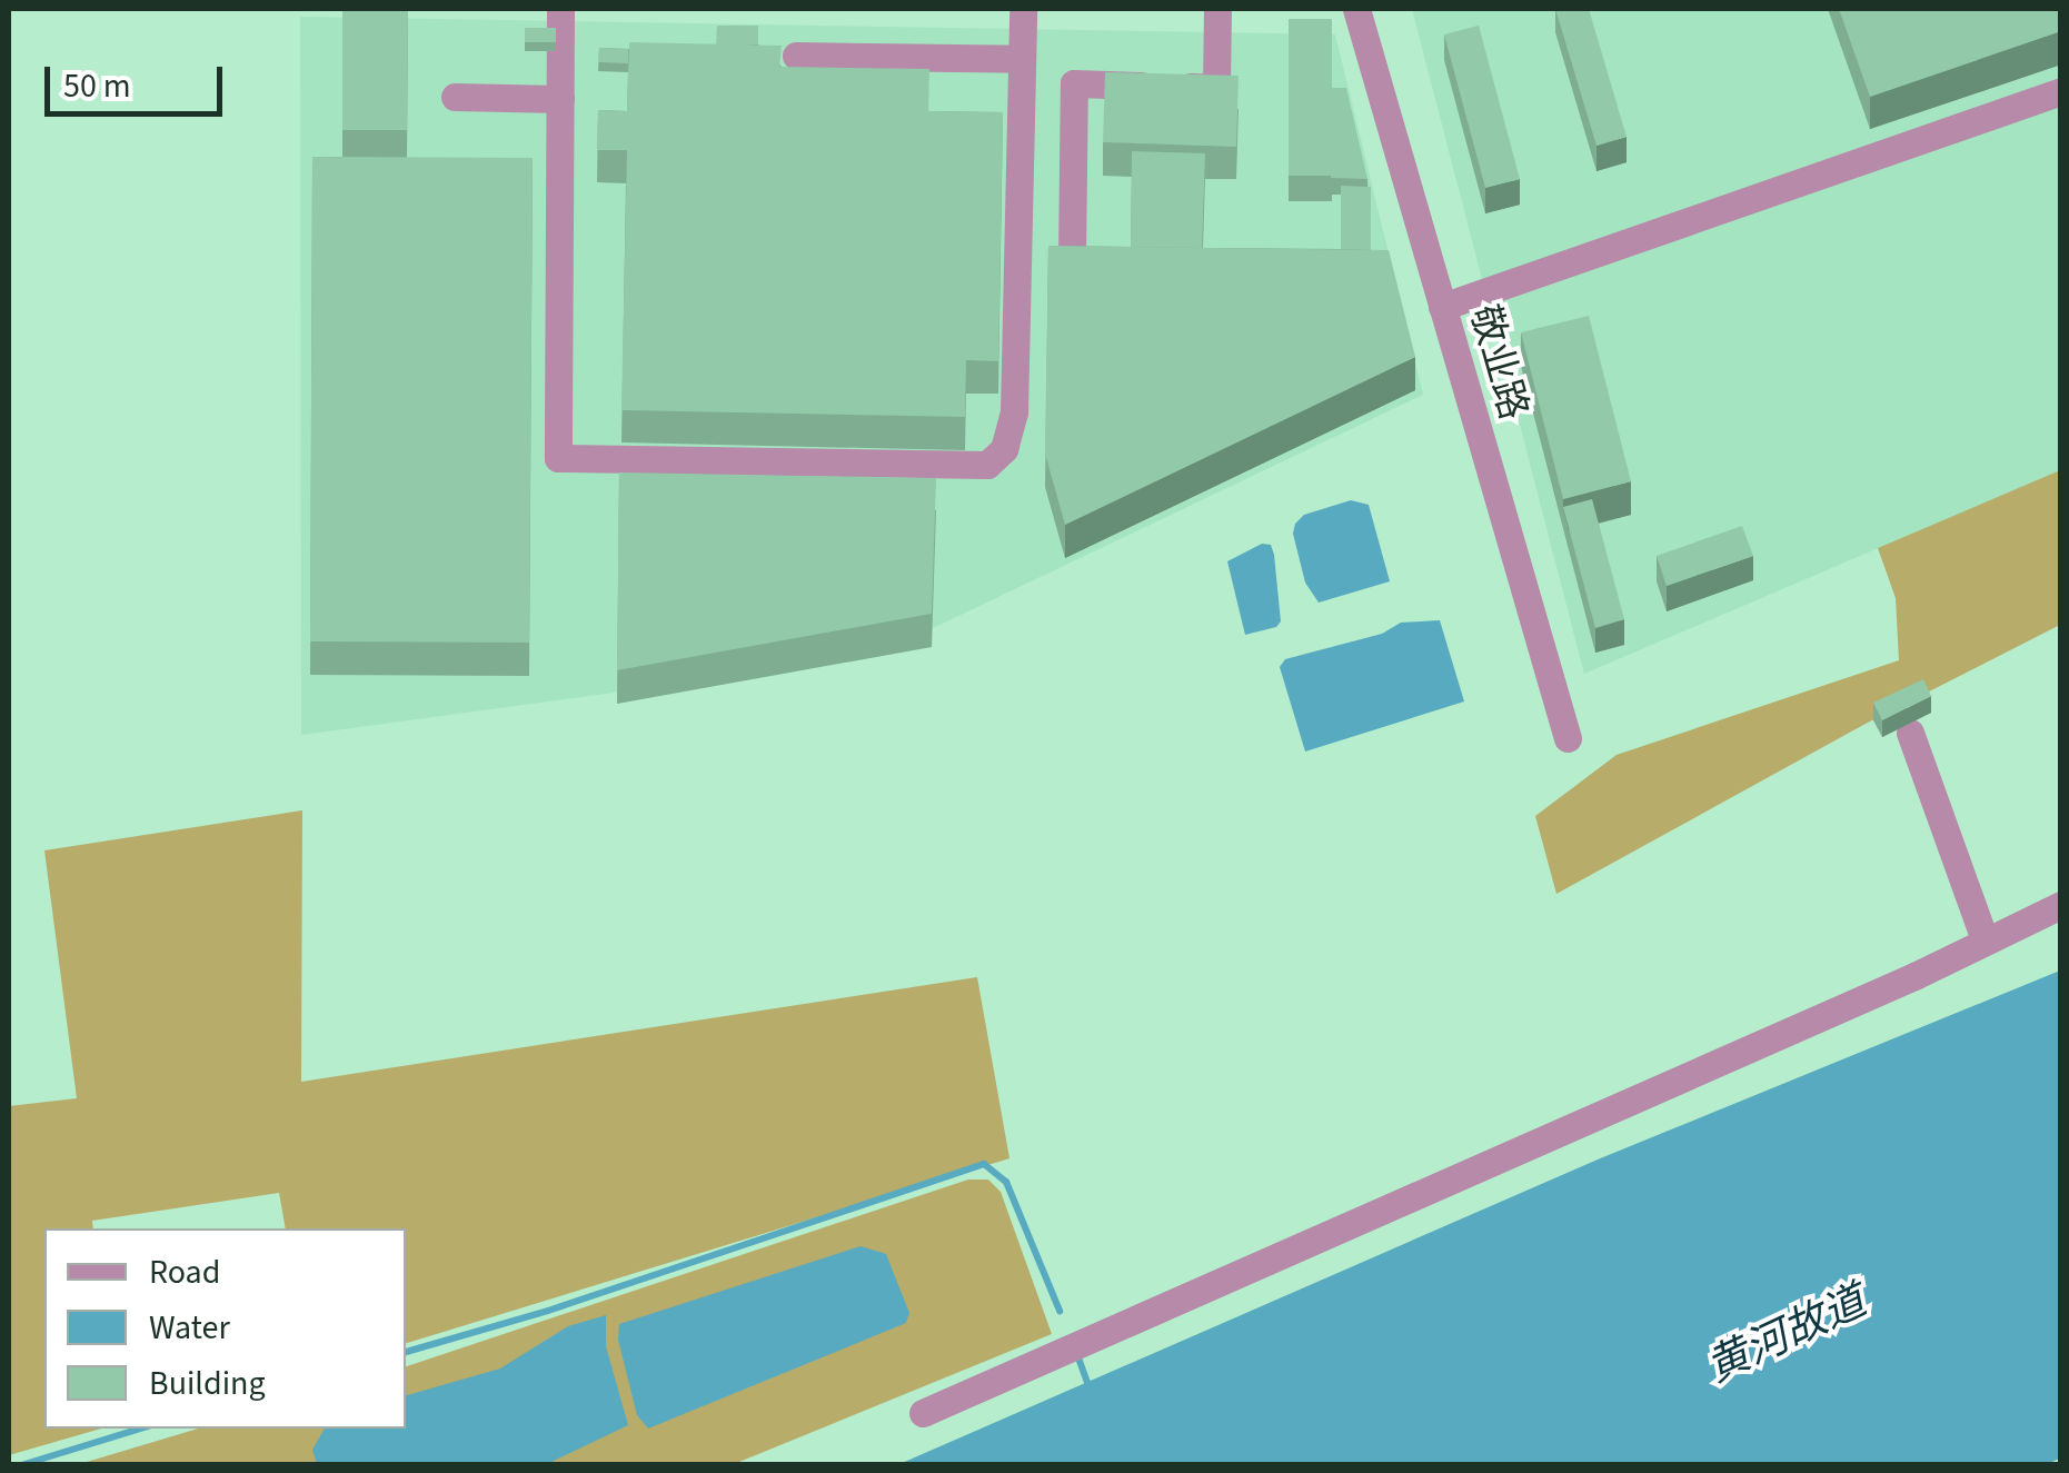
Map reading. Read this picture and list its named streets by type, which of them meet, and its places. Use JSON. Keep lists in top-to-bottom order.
{
  "streets": {
    "street": ["敬业路"]
  },
  "water": ["黄河故道"],
  "legend": ["Road", "Water", "Building"],
  "scale_bar": "50 m"
}
